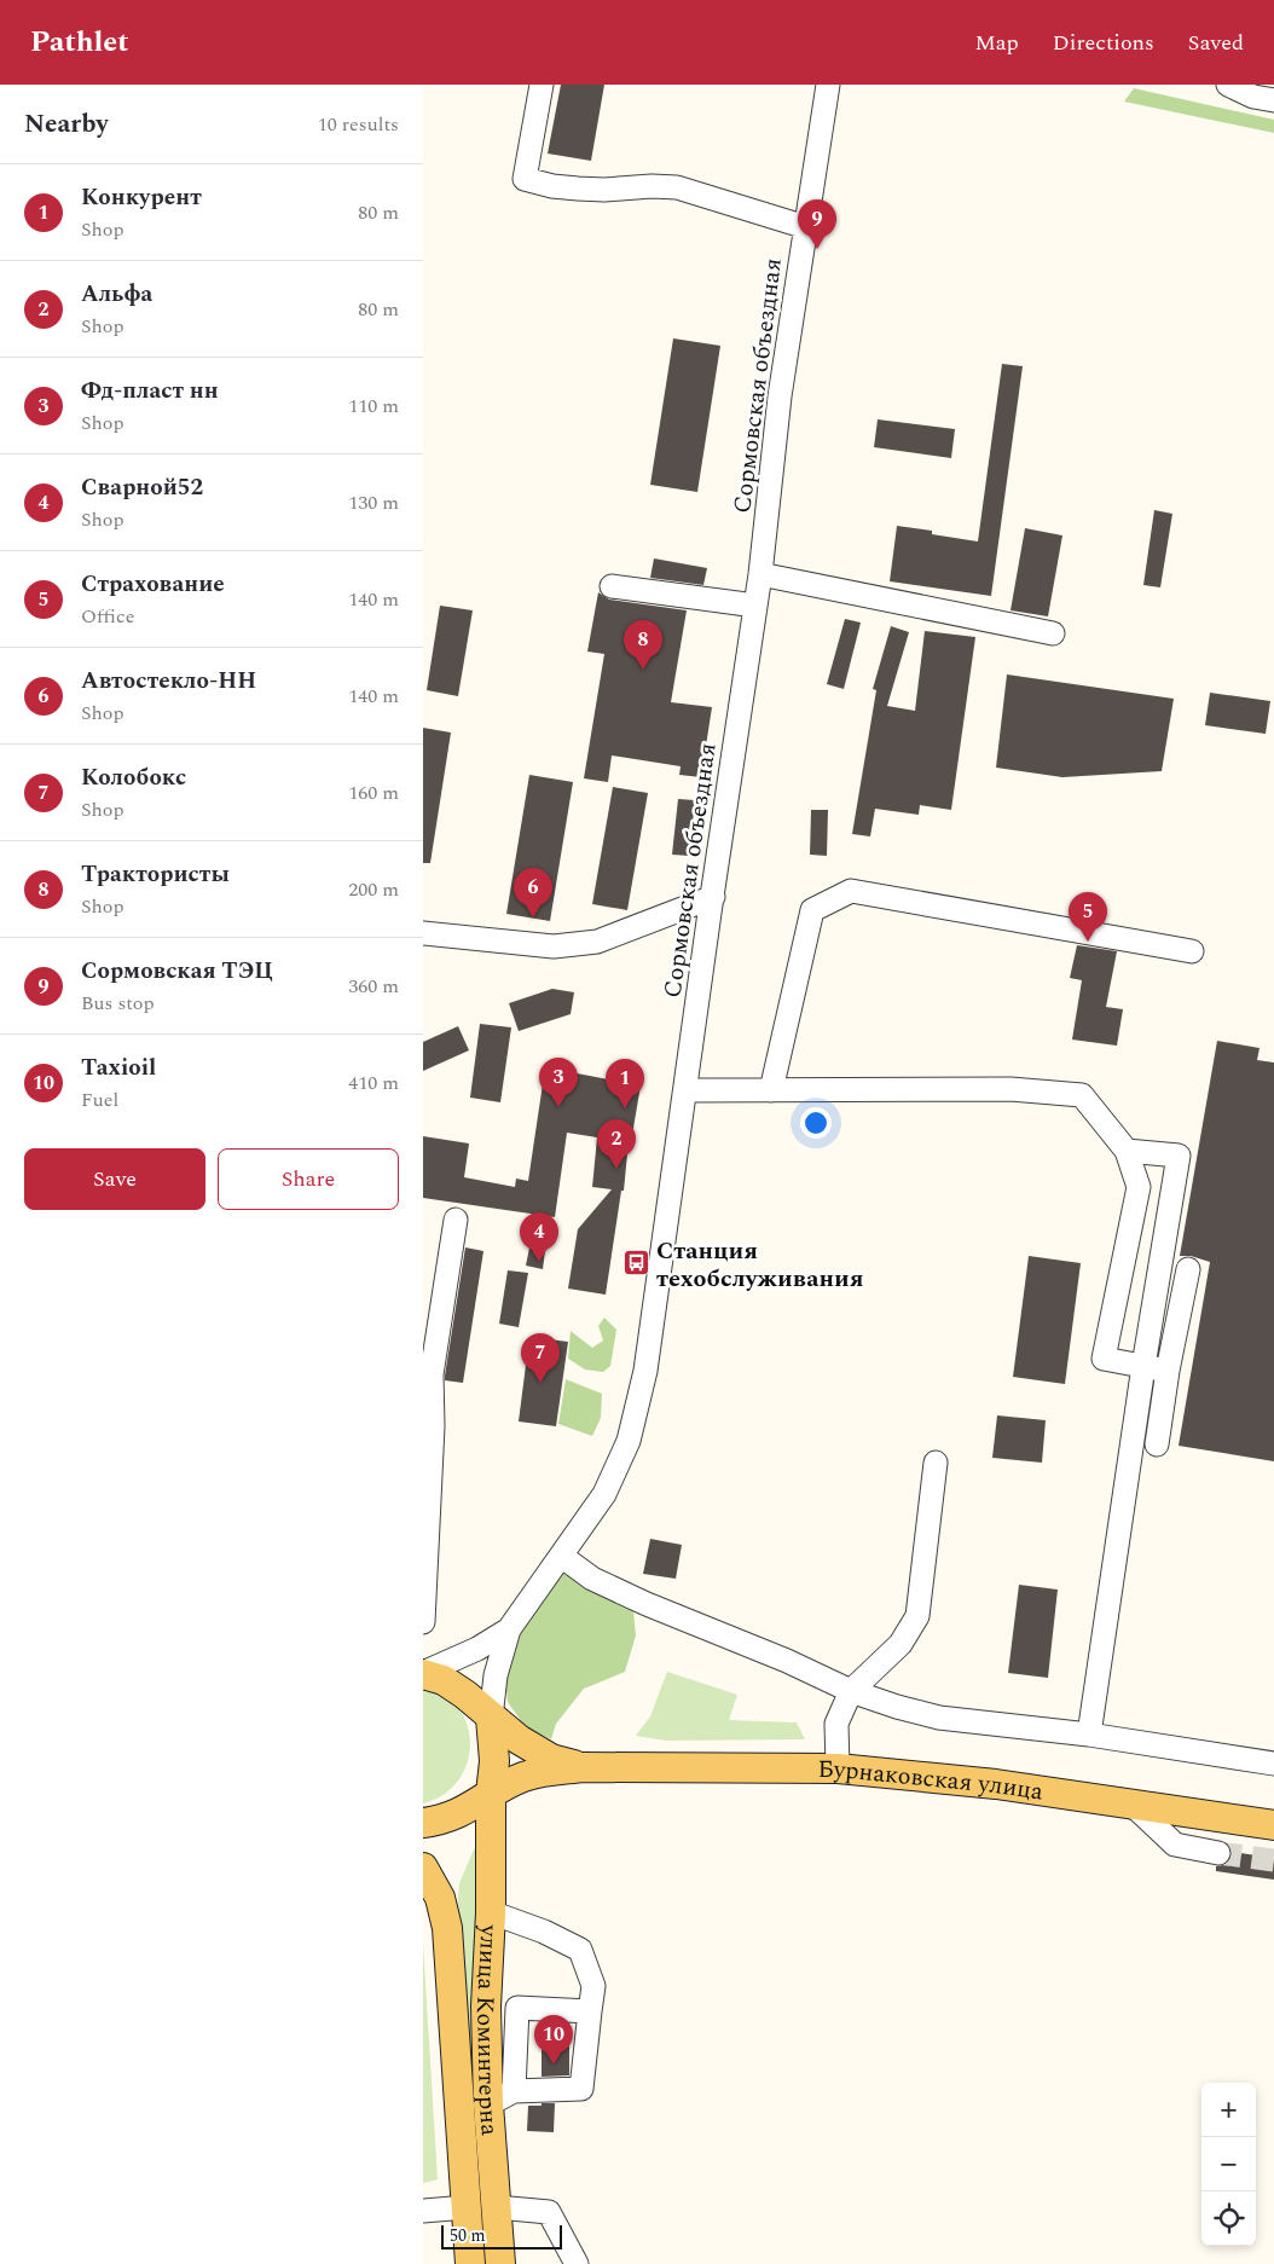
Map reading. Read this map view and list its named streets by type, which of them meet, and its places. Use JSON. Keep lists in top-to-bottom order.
{
  "streets": {
    "main road": ["Бурнаковская улица", "улица Коминтерна"],
    "street": ["Сормовская объездная"]
  },
  "places": {
    "bus stop": ["Станция техобслуживания"]
  },
  "scale_bar": "50 m",
  "page": {
    "header": "Pathlet",
    "nav": ["Map", "Directions", "Saved"],
    "heading": ["Nearby", "10 results"],
    "list": [
      {
        "mark": "1",
        "name": "Конкурент",
        "note": "Shop",
        "value": "80 m"
      },
      {
        "mark": "2",
        "name": "Альфа",
        "note": "Shop",
        "value": "80 m"
      },
      {
        "mark": "3",
        "name": "Фд-пласт нн",
        "note": "Shop",
        "value": "110 m"
      },
      {
        "mark": "4",
        "name": "Сварной52",
        "note": "Shop",
        "value": "130 m"
      },
      {
        "mark": "5",
        "name": "Страхование",
        "note": "Office",
        "value": "140 m"
      },
      {
        "mark": "6",
        "name": "Автостекло-НН",
        "note": "Shop",
        "value": "140 m"
      },
      {
        "mark": "7",
        "name": "Колобокс",
        "note": "Shop",
        "value": "160 m"
      },
      {
        "mark": "8",
        "name": "Трактористы",
        "note": "Shop",
        "value": "200 m"
      },
      {
        "mark": "9",
        "name": "Сормовская ТЭЦ",
        "note": "Bus stop",
        "value": "360 m"
      },
      {
        "mark": "10",
        "name": "Taxioil",
        "note": "Fuel",
        "value": "410 m"
      }
    ],
    "pins": [
      "9",
      "8",
      "6",
      "5",
      "3",
      "1",
      "2",
      "4",
      "7",
      "10"
    ],
    "buttons": ["Save", "Share"],
    "map_buttons": ["+", "−"],
    "scale": "50 m"
  }
}
